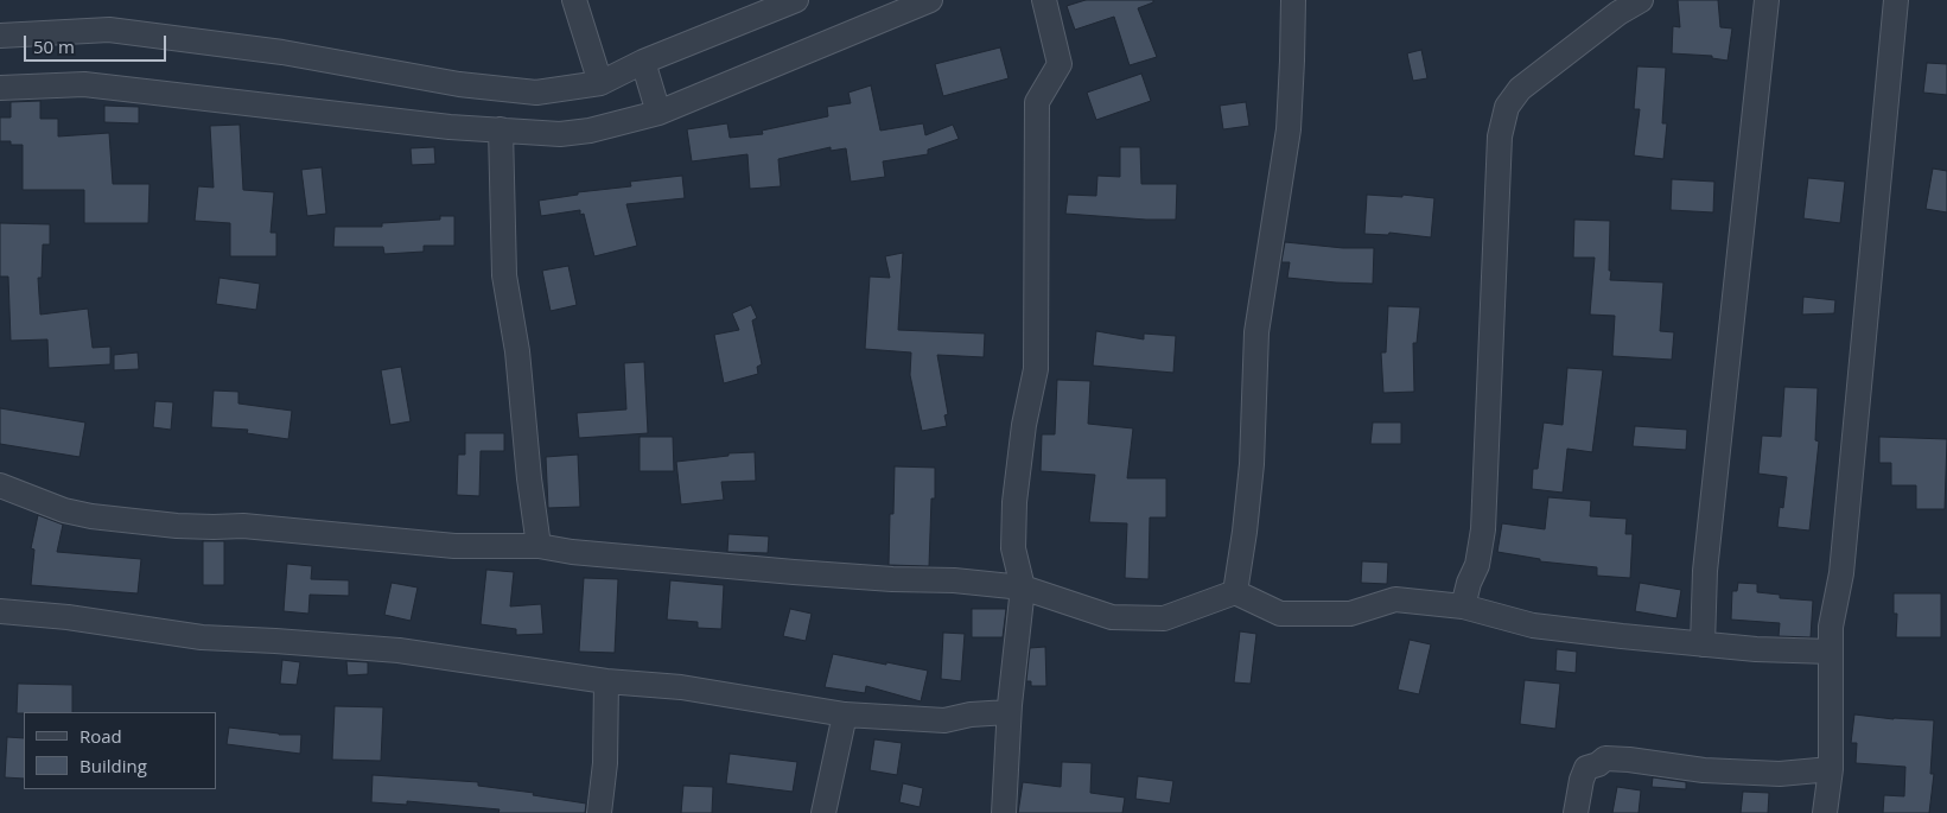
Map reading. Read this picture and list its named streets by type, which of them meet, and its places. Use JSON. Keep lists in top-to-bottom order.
{
  "legend": ["Road", "Building"],
  "scale_bar": "50 m"
}
